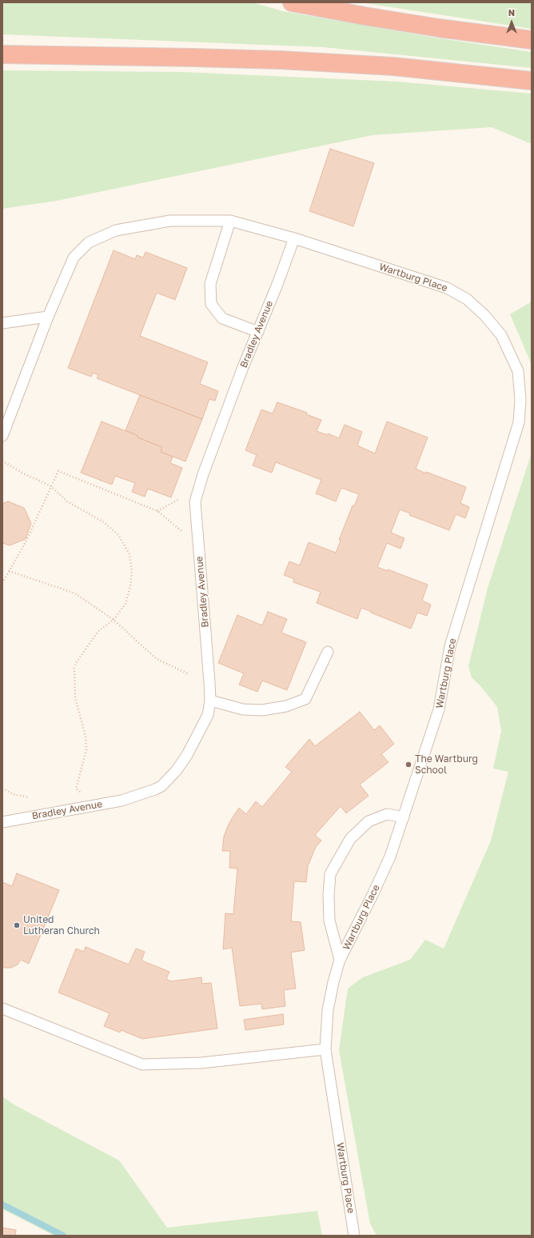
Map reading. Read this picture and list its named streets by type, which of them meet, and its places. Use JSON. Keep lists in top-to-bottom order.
{
  "streets": {
    "lane": ["Wartburg Place", "Bradley Avenue"]
  },
  "crossings": [
    ["Wartburg Place", "Bradley Avenue"]
  ],
  "places": ["The Wartburg School", "United Lutheran Church"],
  "north": "top"
}
